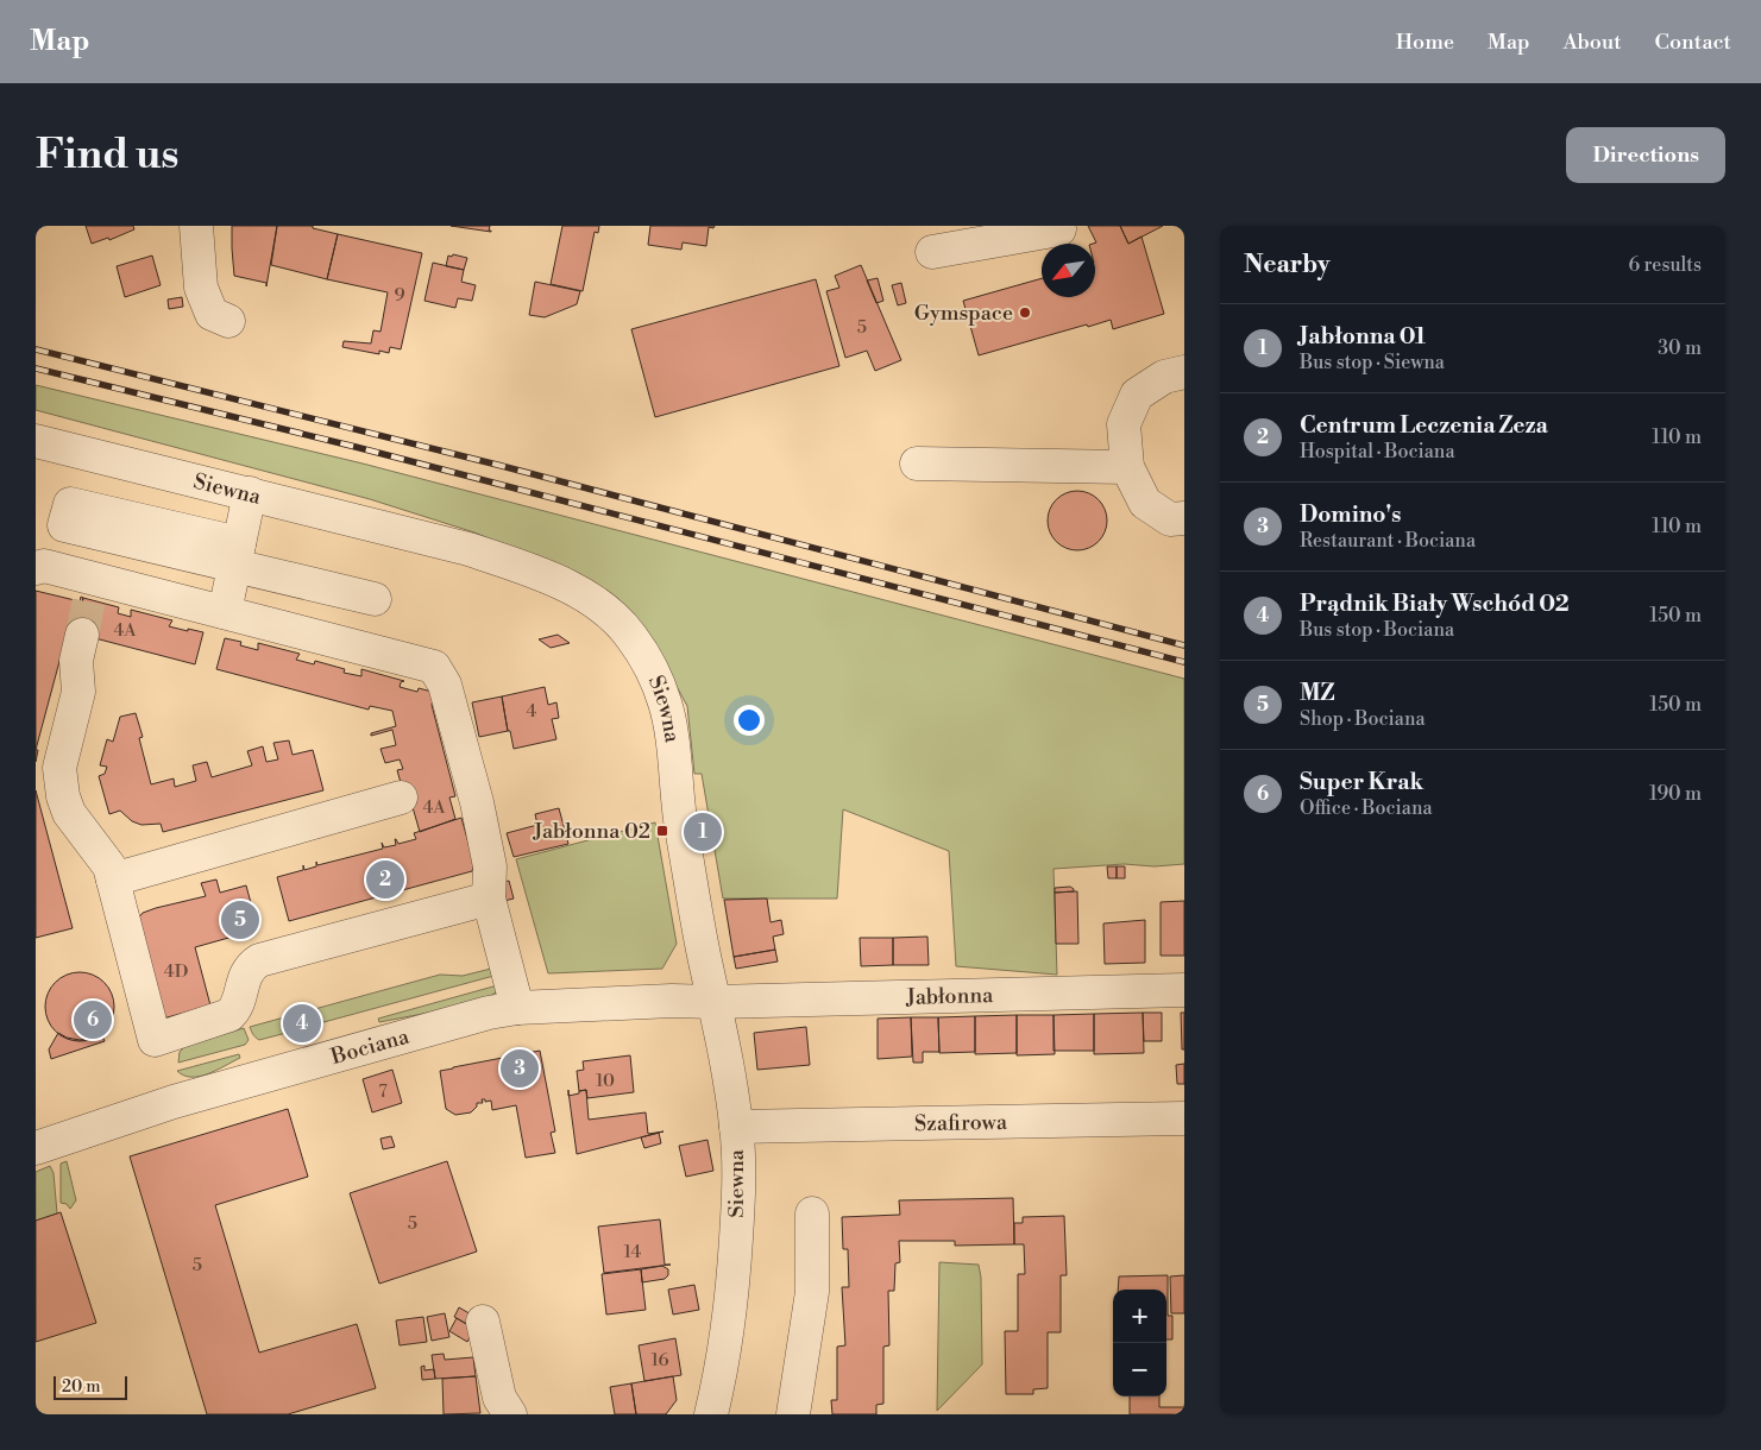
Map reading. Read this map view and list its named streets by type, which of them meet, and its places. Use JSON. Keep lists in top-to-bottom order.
{
  "streets": {
    "street": [
      "Siewna",
      "Jabłonna",
      "Bociana",
      "Szafirowa"
    ]
  },
  "crossings": [
    ["Siewna", "Jabłonna"],
    ["Siewna", "Bociana"],
    ["Siewna", "Szafirowa"],
    ["Jabłonna", "Bociana"]
  ],
  "places": {
    "other": ["Gymspace"],
    "transit": ["Jabłonna 02"]
  },
  "house_numbers": [
    "9",
    "5",
    "4A",
    "4",
    "4A",
    "4D",
    "10",
    "7",
    "5",
    "14",
    "5",
    "16"
  ],
  "scale_bar": "20 m",
  "north": "bottom left",
  "page": {
    "header": "Map",
    "nav": [
      "Home",
      "Map",
      "About",
      "Contact"
    ],
    "buttons": "Directions",
    "title": "Find us",
    "heading": ["Nearby", "6 results"],
    "list": [
      {
        "mark": "1",
        "name": "Jabłonna 01",
        "note": "Bus stop · Siewna",
        "value": "30 m"
      },
      {
        "mark": "2",
        "name": "Centrum Leczenia Zeza",
        "note": "Hospital · Bociana",
        "value": "110 m"
      },
      {
        "mark": "3",
        "name": "Domino's",
        "note": "Restaurant · Bociana",
        "value": "110 m"
      },
      {
        "mark": "4",
        "name": "Prądnik Biały Wschód 02",
        "note": "Bus stop · Bociana",
        "value": "150 m"
      },
      {
        "mark": "5",
        "name": "MZ",
        "note": "Shop · Bociana",
        "value": "150 m"
      },
      {
        "mark": "6",
        "name": "Super Krak",
        "note": "Office · Bociana",
        "value": "190 m"
      }
    ],
    "pins": [
      "1",
      "2",
      "5",
      "6",
      "4",
      "3"
    ],
    "map_buttons": ["+", "−"],
    "scale": "20 m"
  }
}
